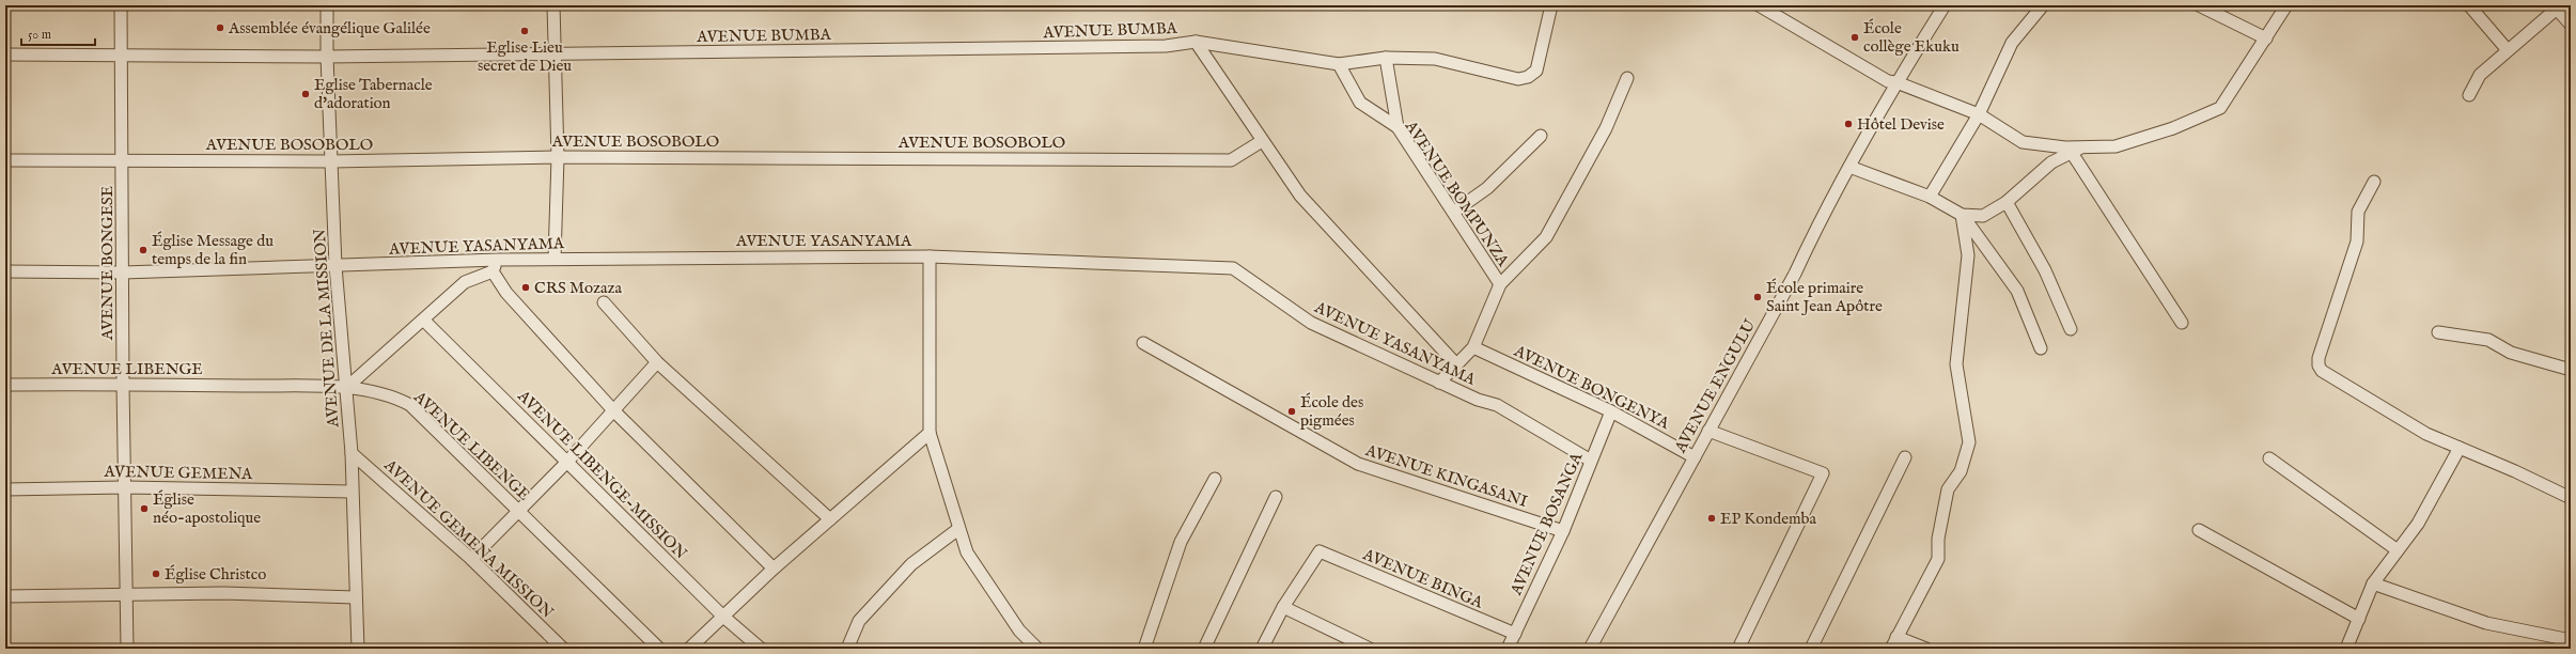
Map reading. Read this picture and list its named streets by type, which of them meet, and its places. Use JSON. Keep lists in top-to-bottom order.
{
  "streets": {
    "street": [
      "AVENUE BUMBA",
      "AVENUE BOSOBOLO",
      "AVENUE BOMPUNZA",
      "AVENUE YASANYAMA",
      "AVENUE BONGESE",
      "AVENUE DE LA MISSION",
      "AVENUE LIBENGE",
      "AVENUE ENGULU",
      "AVENUE BONGENYA",
      "AVENUE GEMENA",
      "AVENUE LIBENGE-MISSION",
      "AVENUE KINGASANI",
      "AVENUE BOSANGA",
      "AVENUE GEMENA MISSION",
      "AVENUE BINGA"
    ]
  },
  "crossings": [
    ["AVENUE BUMBA", "AVENUE BOMPUNZA"],
    ["AVENUE BUMBA", "AVENUE BONGESE"],
    ["AVENUE BUMBA", "AVENUE DE LA MISSION"],
    ["AVENUE BOSOBOLO", "AVENUE BONGESE"],
    ["AVENUE BOSOBOLO", "AVENUE DE LA MISSION"],
    ["AVENUE YASANYAMA", "AVENUE BONGESE"],
    ["AVENUE YASANYAMA", "AVENUE DE LA MISSION"],
    ["AVENUE YASANYAMA", "AVENUE BOSANGA"],
    ["AVENUE BONGESE", "AVENUE LIBENGE"],
    ["AVENUE BONGESE", "AVENUE GEMENA"],
    ["AVENUE DE LA MISSION", "AVENUE LIBENGE"],
    ["AVENUE DE LA MISSION", "AVENUE GEMENA"],
    ["AVENUE DE LA MISSION", "AVENUE GEMENA MISSION"],
    ["AVENUE ENGULU", "AVENUE BONGENYA"],
    ["AVENUE BONGENYA", "AVENUE BOSANGA"],
    ["AVENUE KINGASANI", "AVENUE BOSANGA"],
    ["AVENUE BOSANGA", "AVENUE BINGA"]
  ],
  "places": [
    "Assemblée évangélique Galilée",
    "Eglise Lieu secret de Dieu",
    "École collège Ekuku",
    "Eglise Tabernacle d'adoration",
    "Hôtel Devise",
    "Église Message du temps de la fin",
    "CRS Mozaza",
    "École primaire Saint Jean Apôtre",
    "École des pigmées",
    "Église néo-apostolique",
    "EP Kondemba",
    "Église Christco"
  ],
  "scale_bar": "50 m"
}
